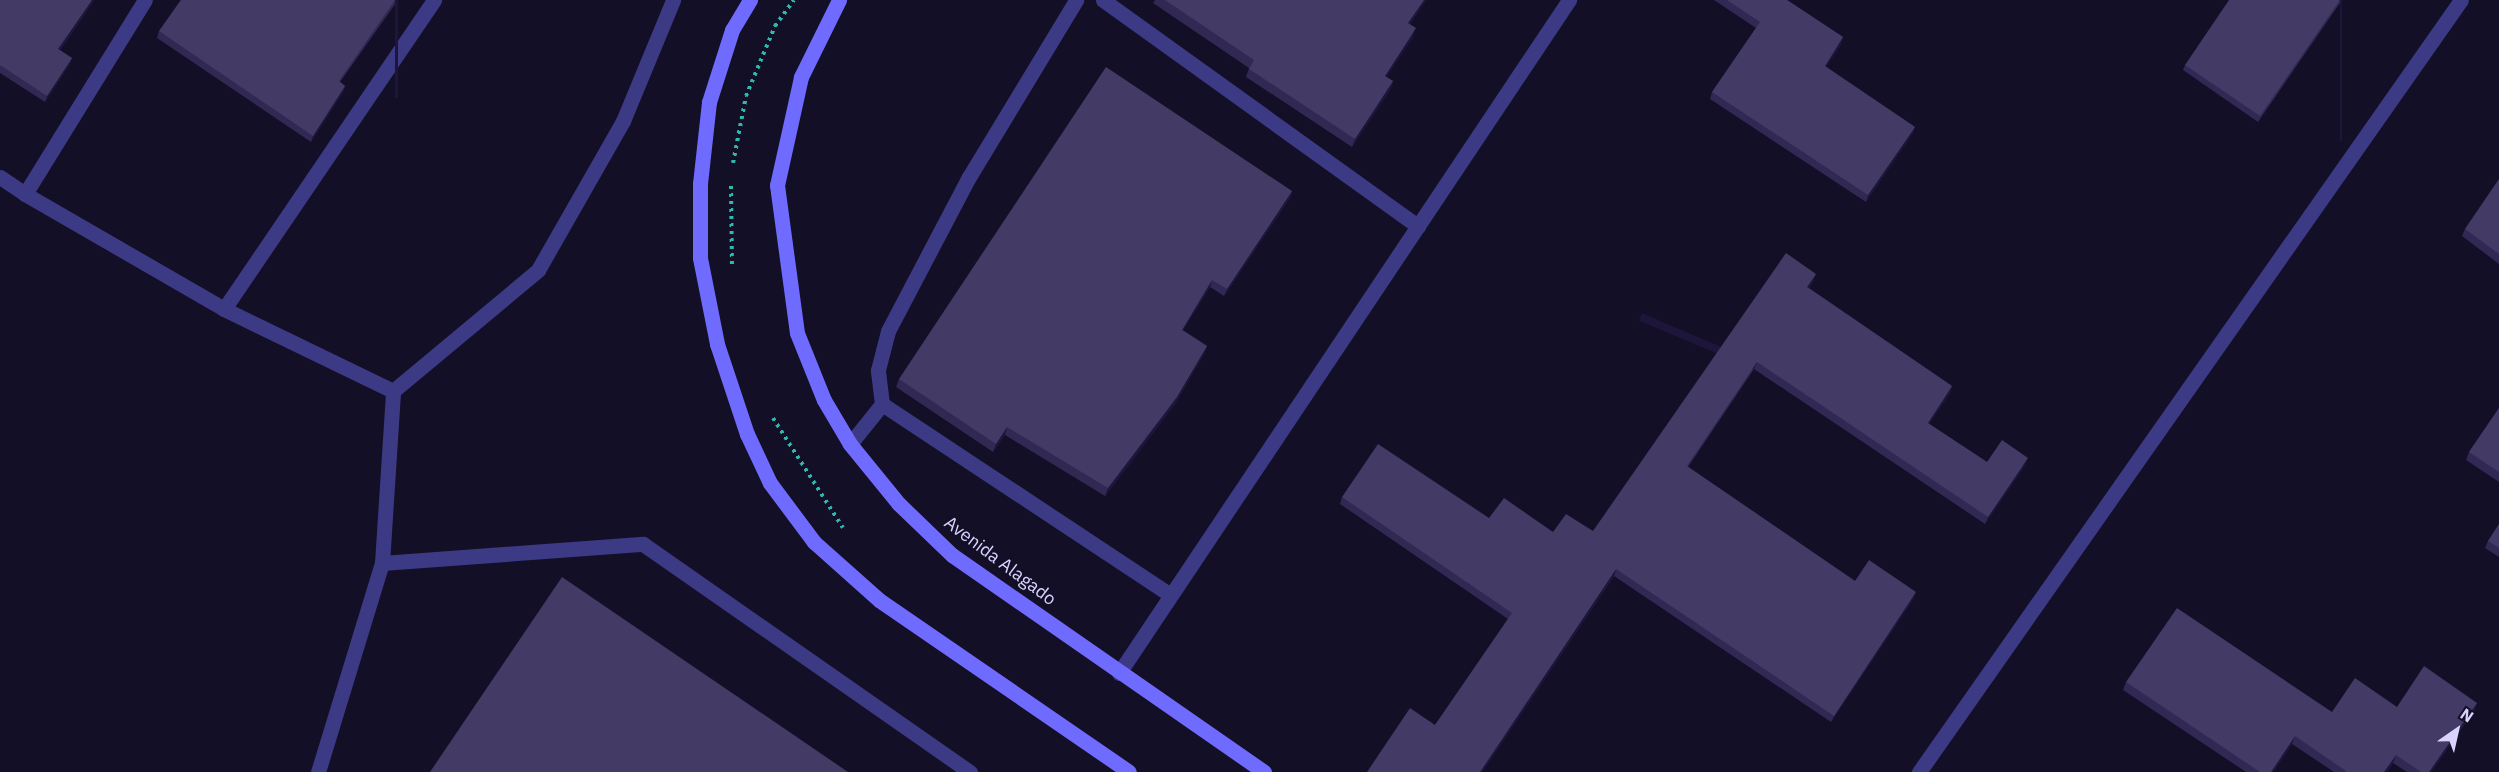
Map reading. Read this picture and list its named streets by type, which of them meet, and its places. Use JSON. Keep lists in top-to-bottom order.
{
  "streets": {
    "main road": ["Avenida Alagado"]
  },
  "north": "top right"
}
